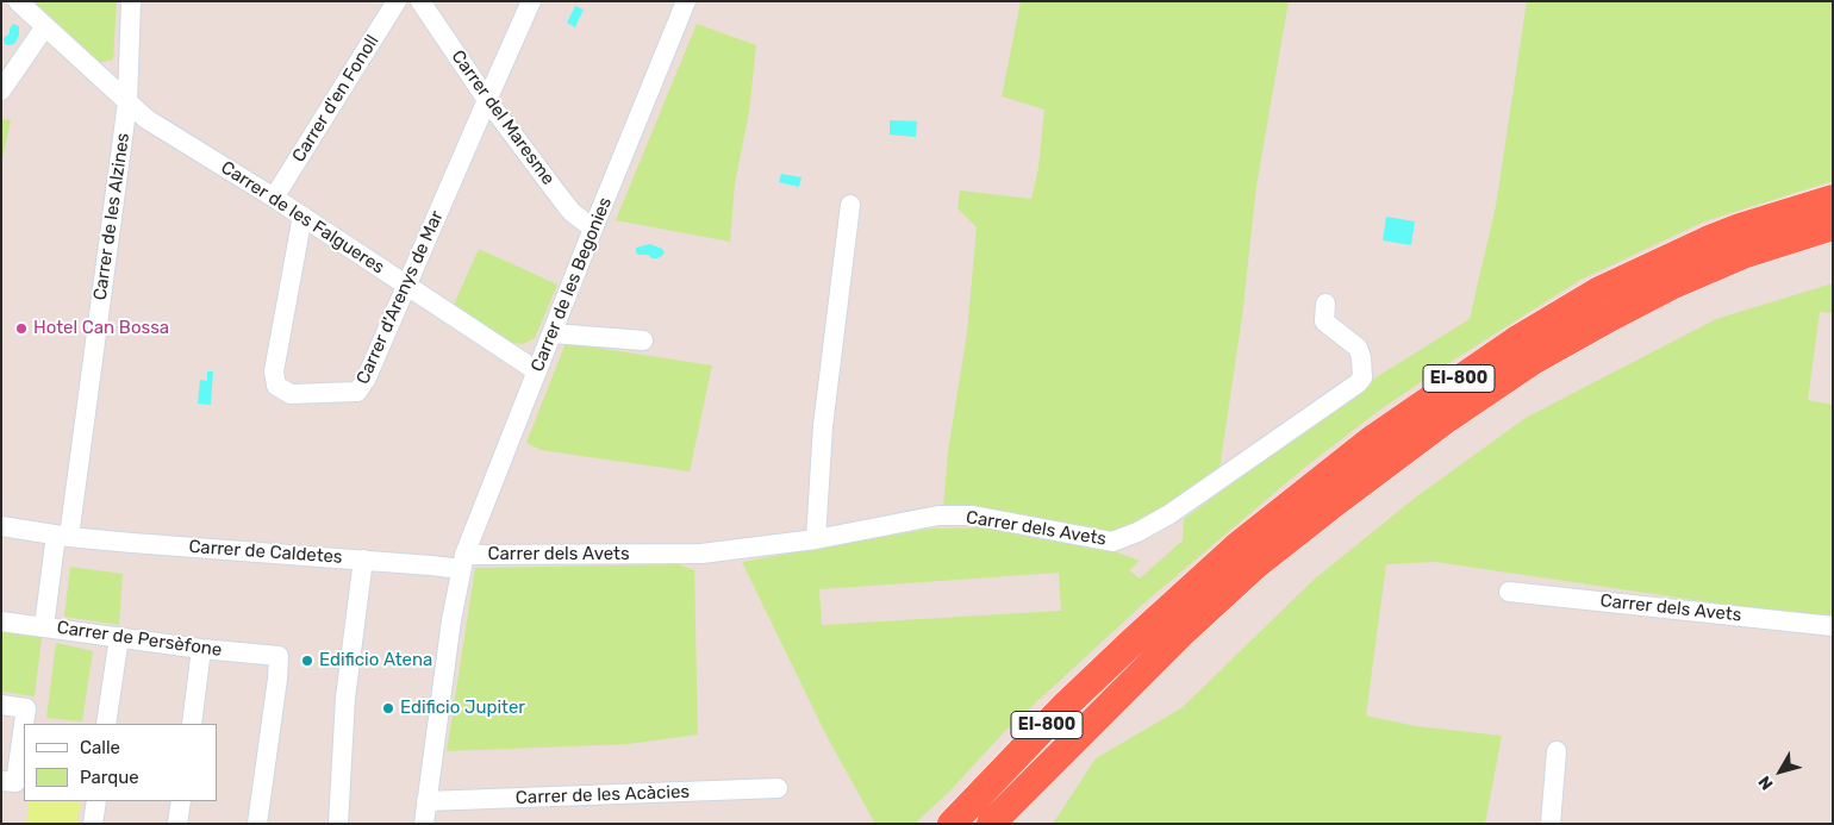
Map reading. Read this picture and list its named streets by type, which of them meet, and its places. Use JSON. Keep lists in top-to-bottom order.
{
  "streets": {
    "highway": ["EI-800"],
    "street": [
      "Carrer d'en Fonoll",
      "Carrer del Maresme",
      "Carrer de les Alzines",
      "Carrer de les Falgueres",
      "Carrer de les Begonies",
      "Carrer d'Arenys de Mar",
      "Carrer dels Avets",
      "Carrer de Caldetes",
      "Carrer de Persèfone",
      "Carrer de les Acàcies"
    ]
  },
  "crossings": [
    ["Carrer d'en Fonoll", "Carrer de les Falgueres"],
    ["Carrer del Maresme", "Carrer de les Begonies"],
    ["Carrer del Maresme", "Carrer d'Arenys de Mar"],
    ["Carrer de les Alzines", "Carrer de les Falgueres"],
    ["Carrer de les Alzines", "Carrer de Caldetes"],
    ["Carrer de les Alzines", "Carrer de Persèfone"],
    ["Carrer de les Falgueres", "Carrer de les Begonies"],
    ["Carrer de les Falgueres", "Carrer d'Arenys de Mar"],
    ["Carrer de les Begonies", "Carrer dels Avets"],
    ["Carrer de les Begonies", "Carrer de Caldetes"],
    ["Carrer de les Begonies", "Carrer de les Acàcies"],
    ["Carrer dels Avets", "Carrer de Caldetes"]
  ],
  "places": ["Hotel Can Bossa", "Edificio Atena", "Edificio Jupiter"],
  "legend": ["Calle", "Parque"],
  "north": "bottom left"
}
